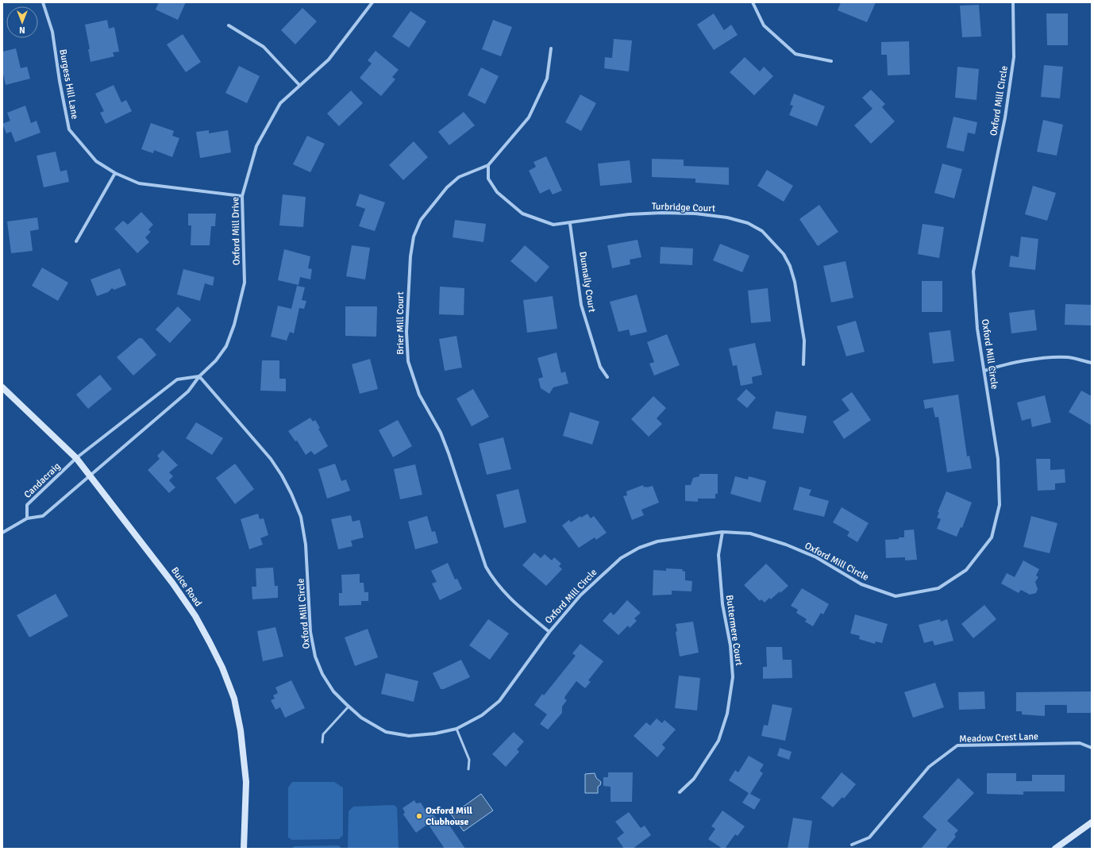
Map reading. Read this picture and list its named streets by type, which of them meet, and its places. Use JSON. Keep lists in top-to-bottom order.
{
  "streets": {
    "street": [
      "Burgess Hill Lane",
      "Oxford Mill Circle",
      "Turbridge Court",
      "Oxford Mill Drive",
      "Dunnally Court",
      "Brier Mill Court",
      "Candacraig",
      "Buice Road",
      "Buttermere Court",
      "Meadow Crest Lane"
    ]
  },
  "crossings": [
    ["Burgess Hill Lane", "Oxford Mill Drive"],
    ["Oxford Mill Circle", "Oxford Mill Drive"],
    ["Oxford Mill Circle", "Brier Mill Court"],
    ["Oxford Mill Circle", "Buttermere Court"],
    ["Turbridge Court", "Dunnally Court"],
    ["Turbridge Court", "Brier Mill Court"],
    ["Oxford Mill Drive", "Buice Road"],
    ["Candacraig", "Buice Road"]
  ],
  "places": ["Oxford Mill Clubhouse"],
  "north": "bottom"
}
